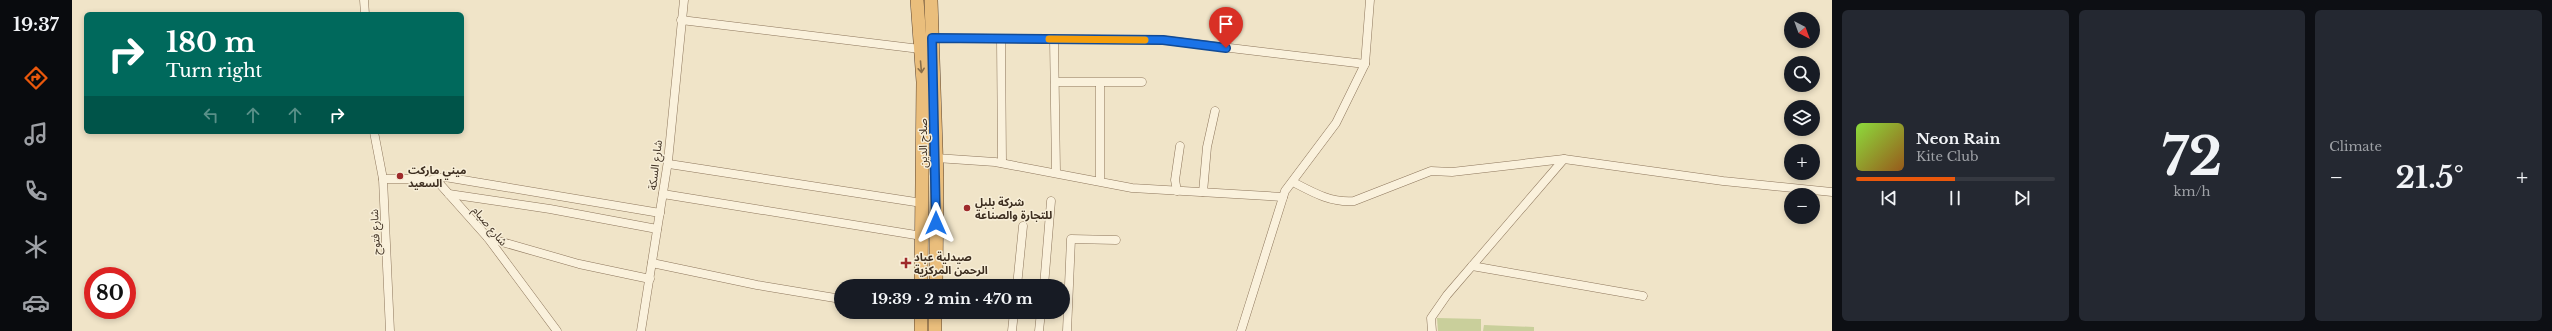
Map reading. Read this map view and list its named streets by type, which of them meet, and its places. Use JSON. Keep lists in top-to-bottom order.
{
  "streets": {
    "highway": ["صلاح الدين"],
    "street": ["شارع السكة", "شارع صيام", "شارع فتوح"]
  },
  "places": {
    "other": ["ميني ماركت السعيد", "شركة بلبل للتجارة والصناعة"],
    "health": ["صيدلية عباد الرحمن المركزية"]
  },
  "north": "bottom right",
  "page": {
    "tabs": "19:37",
    "tile": [
      ["72", "km/h"],
      "Climate"
    ],
    "map_buttons": ["+", "−"],
    "turn": ["180 m", "Turn right"],
    "song": ["Neon Rain", "Kite Club"],
    "heat": ["−", "21.5°", "+"],
    "limit": "80",
    "trip": "19:39 · 2 min · 470 m"
  }
}
